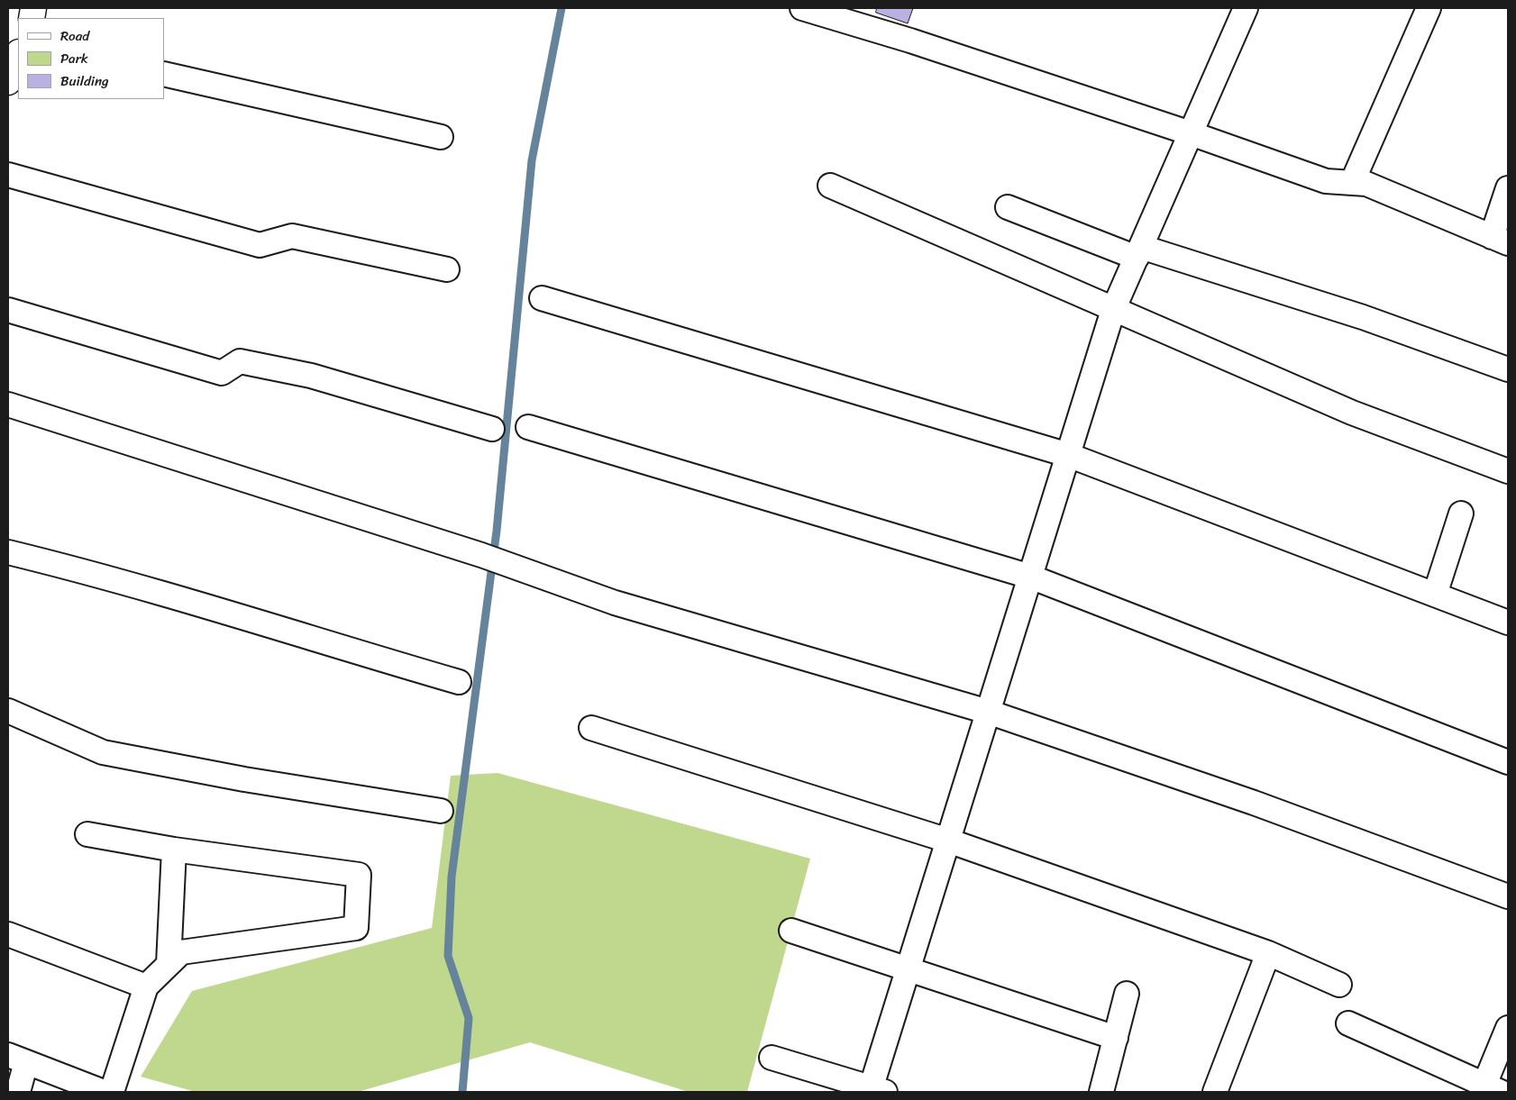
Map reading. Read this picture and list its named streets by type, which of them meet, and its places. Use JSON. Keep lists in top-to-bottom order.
{
  "legend": ["Road", "Park", "Building"]
}
